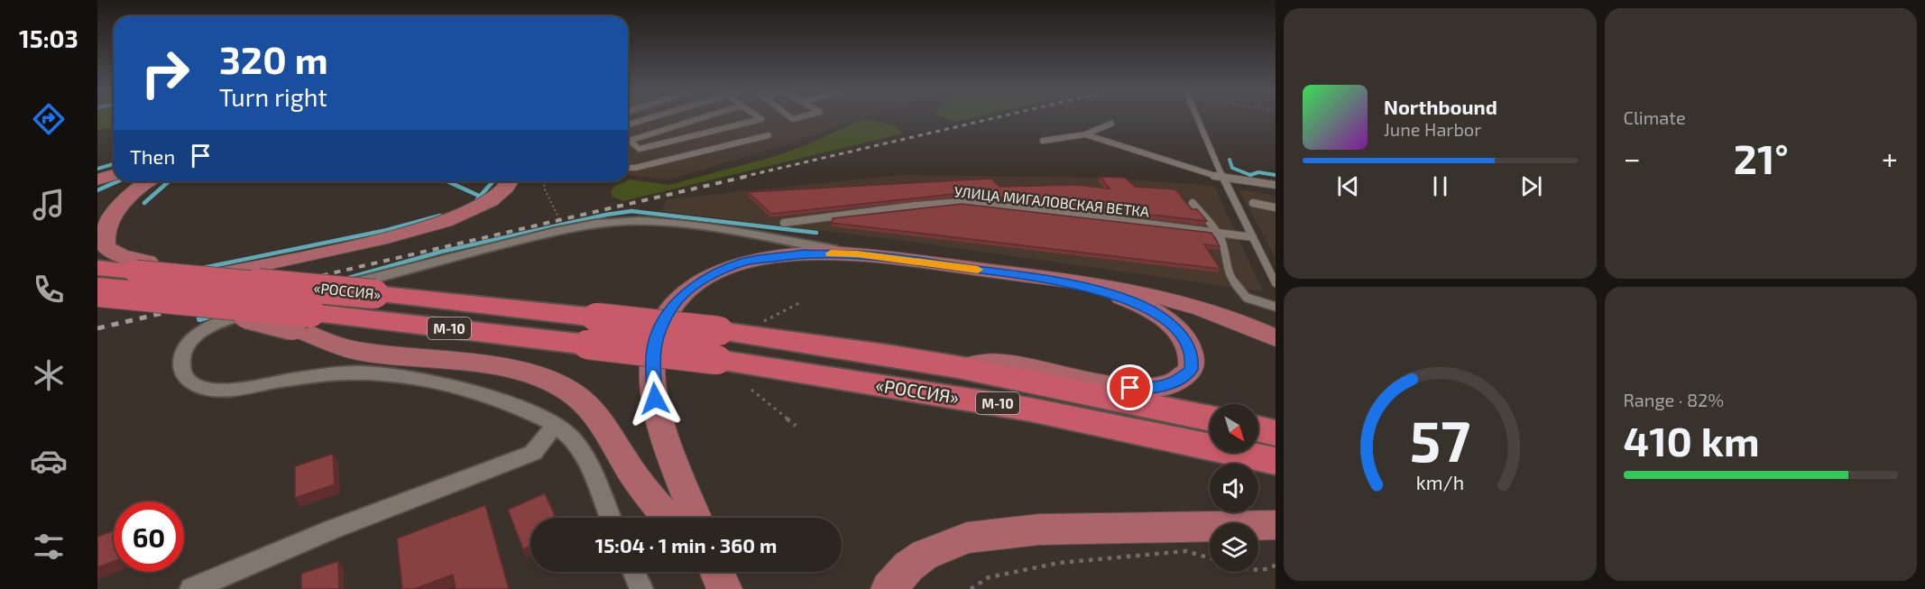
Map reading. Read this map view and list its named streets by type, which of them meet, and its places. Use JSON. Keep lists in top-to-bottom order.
{
  "streets": {
    "highway": ["«РОССИЯ»", "М-10"],
    "lane": ["УЛИЦА МИГАЛОВСКАЯ ВЕТКА"]
  },
  "north": "bottom right",
  "page": {
    "tabs": "15:03",
    "tile": [
      "Climate",
      ["Range · 82%", "410 km"]
    ],
    "turn": ["320 m", "Turn right"],
    "song": ["Northbound", "June Harbor"],
    "then": "Then",
    "heat": ["−", "21°", "+"],
    "limit": "60",
    "trip": "15:04 · 1 min · 360 m",
    "gauge": ["57", "km/h"]
  }
}
